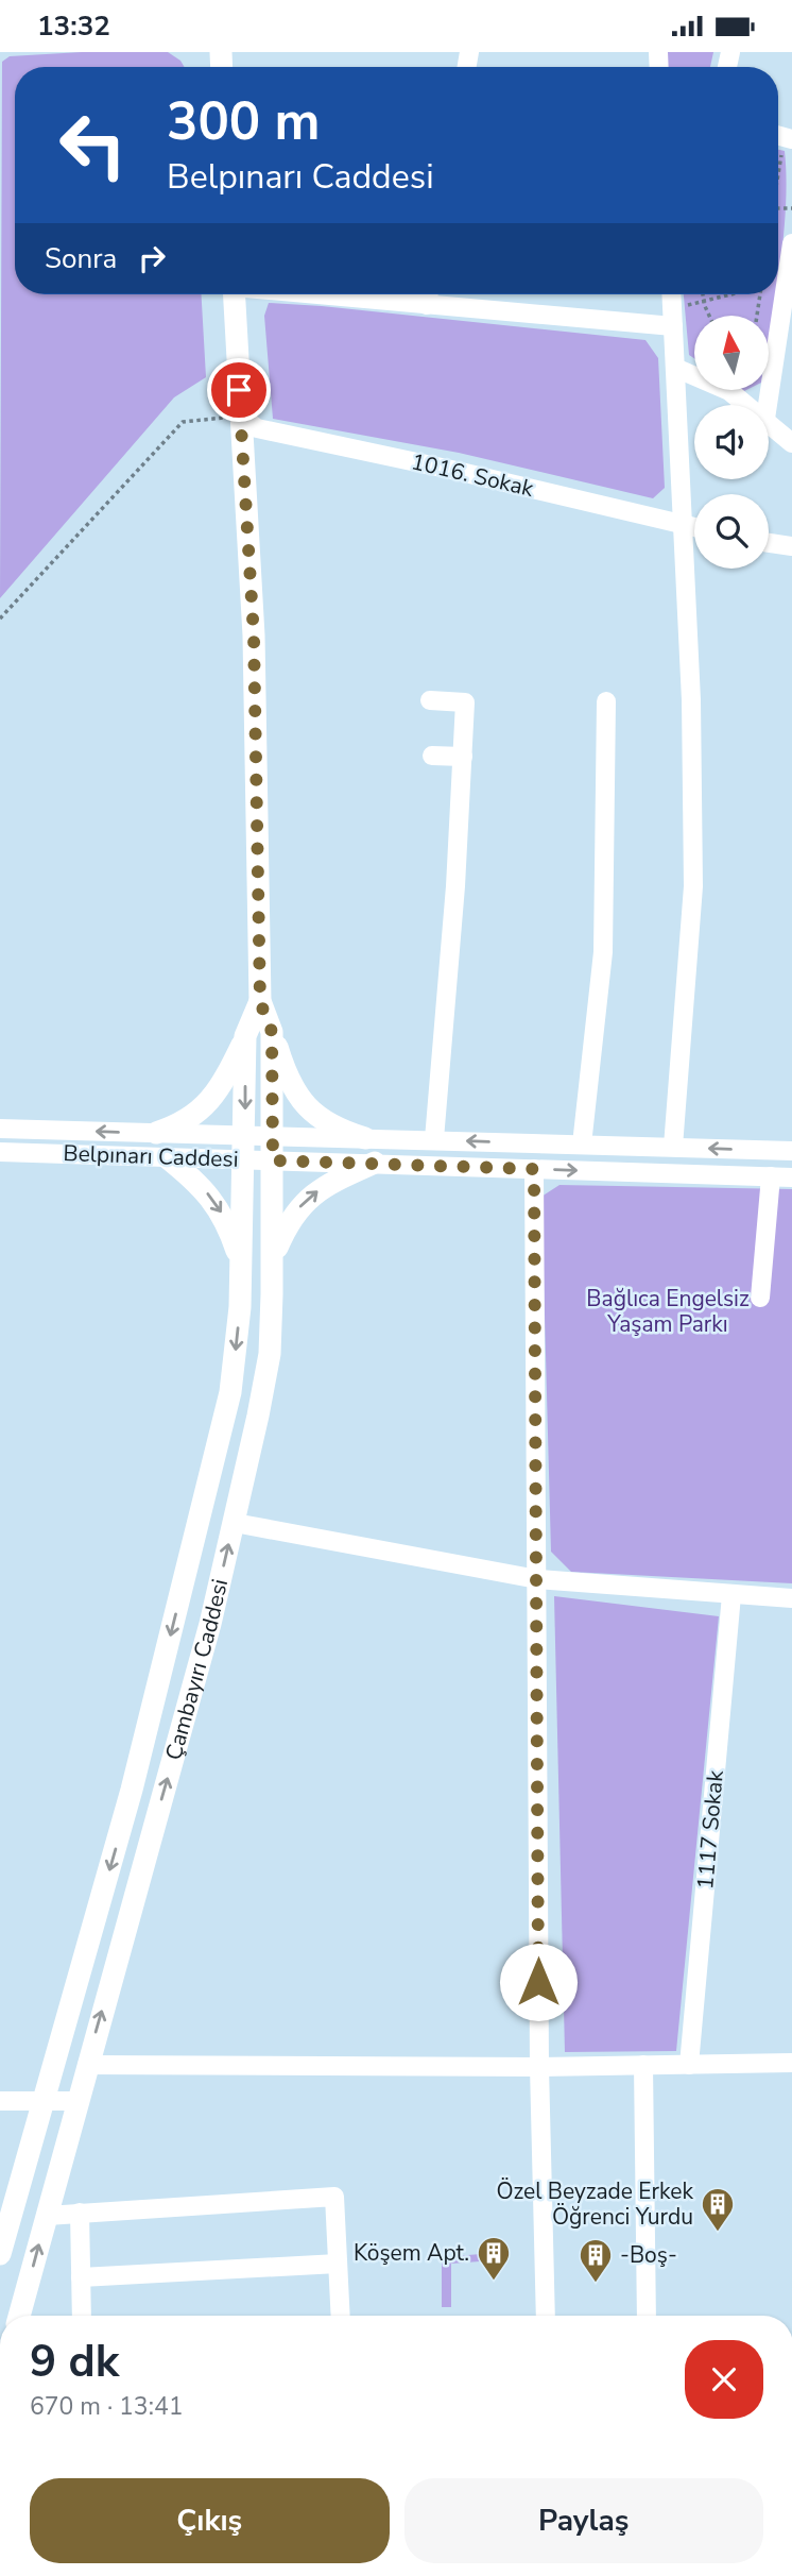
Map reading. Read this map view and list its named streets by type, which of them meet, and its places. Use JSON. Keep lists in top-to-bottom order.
{
  "streets": {
    "main road": ["Çambayırı Caddesi"],
    "street": ["1016. Sokak", "Belpınarı Caddesi", "1117 Sokak"]
  },
  "crossings": [
    ["1016. Sokak", "Çambayırı Caddesi"],
    ["Belpınarı Caddesi", "Çambayırı Caddesi"]
  ],
  "parks": ["Bağlıca Engelsiz Yaşam Parkı"],
  "places": {
    "building": ["Özel Beyzade Erkek Öğrenci Yurdu", "Köşem Apt.", "-Boş-"]
  },
  "north": "top",
  "page": {
    "status": "13:32",
    "turn": ["300 m", "Belpınarı Caddesi"],
    "then": "Sonra",
    "heading": ["9 dk", "670 m · 13:41"],
    "buttons": ["Çıkış", "Paylaş"]
  }
}
